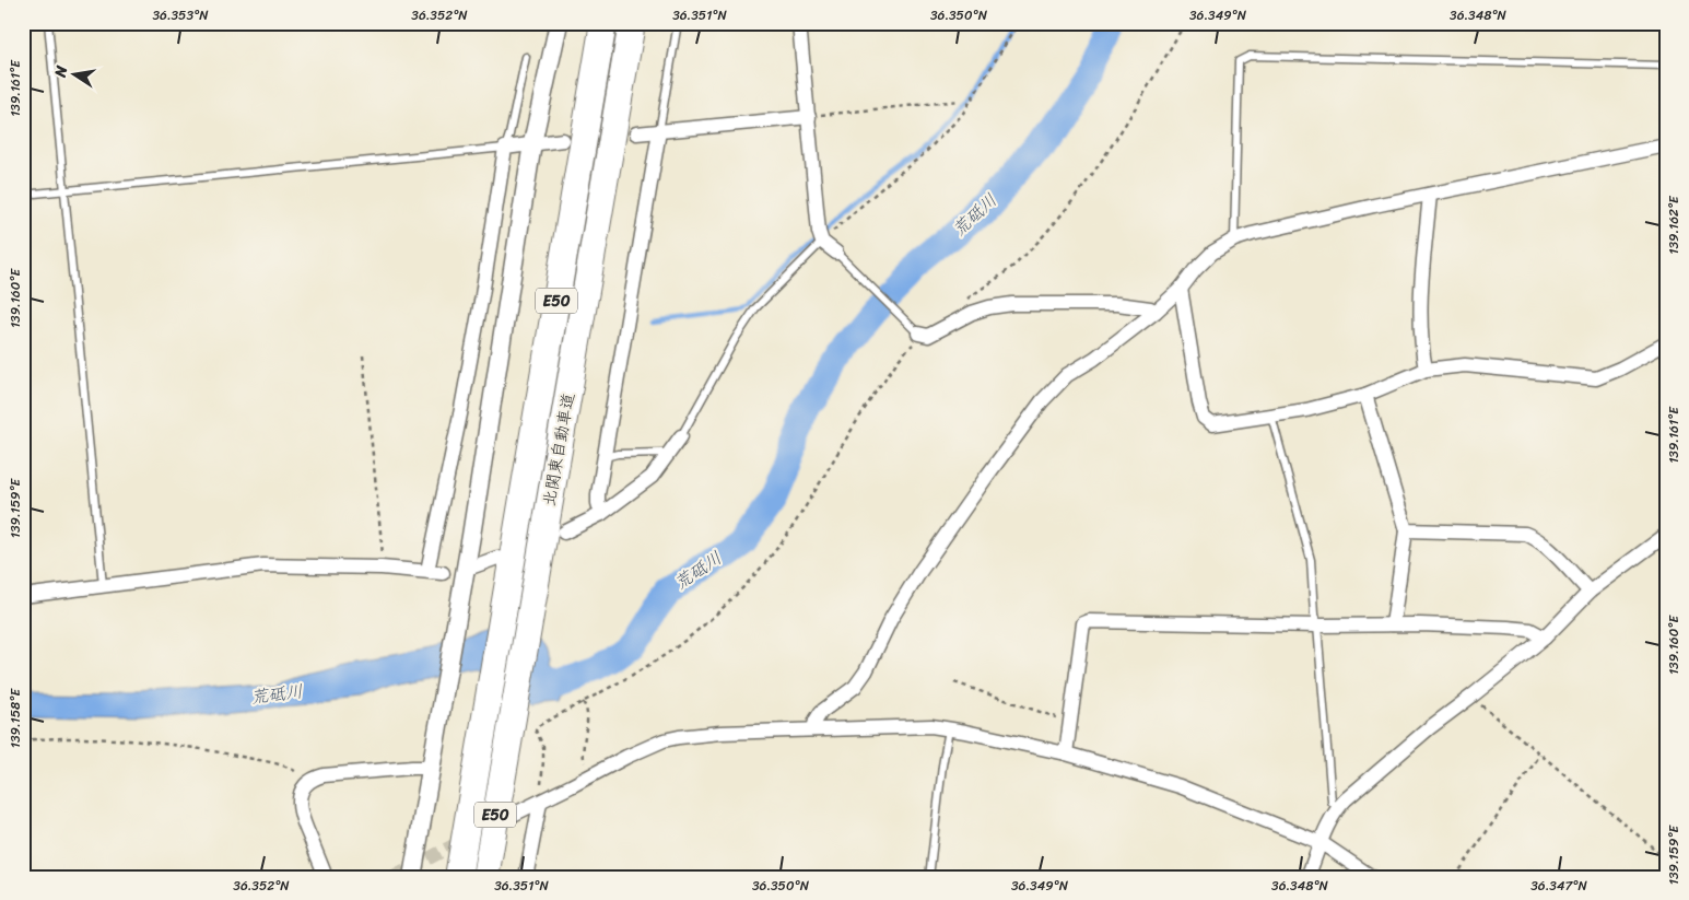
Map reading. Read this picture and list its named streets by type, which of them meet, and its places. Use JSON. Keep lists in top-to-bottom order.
{
  "streets": {
    "highway": ["E50", "北関東自動車道"]
  },
  "water": ["荒砥川"],
  "north": "left",
  "coordinates": [
    "36.353°N",
    "36.352°N",
    "36.351°N",
    "36.350°N",
    "36.349°N",
    "36.348°N",
    "139.161°E",
    "139.162°E",
    "139.160°E",
    "139.159°E",
    "139.158°E",
    "36.347°N"
  ]
}
